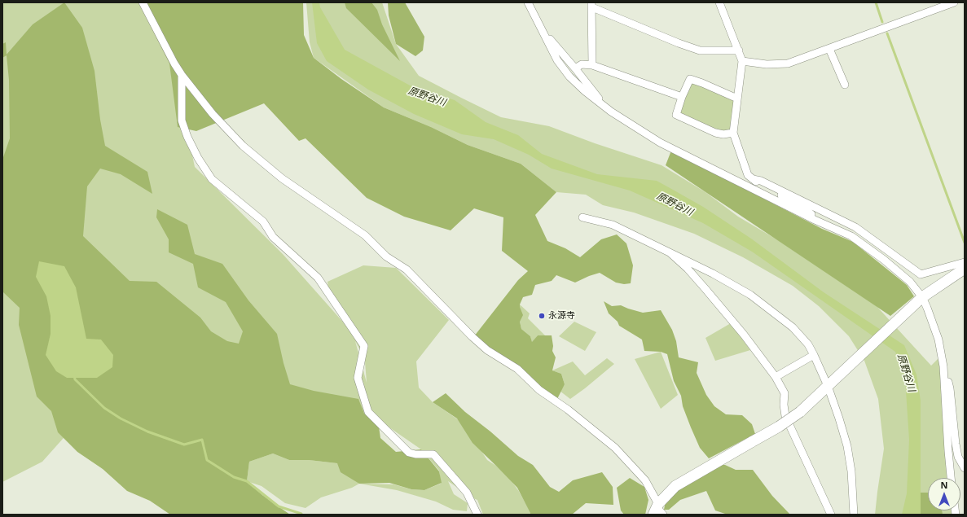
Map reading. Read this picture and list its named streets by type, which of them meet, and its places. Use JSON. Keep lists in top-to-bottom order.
{
  "water": ["原野谷川"],
  "places": ["永源寺"],
  "north": "top"
}
